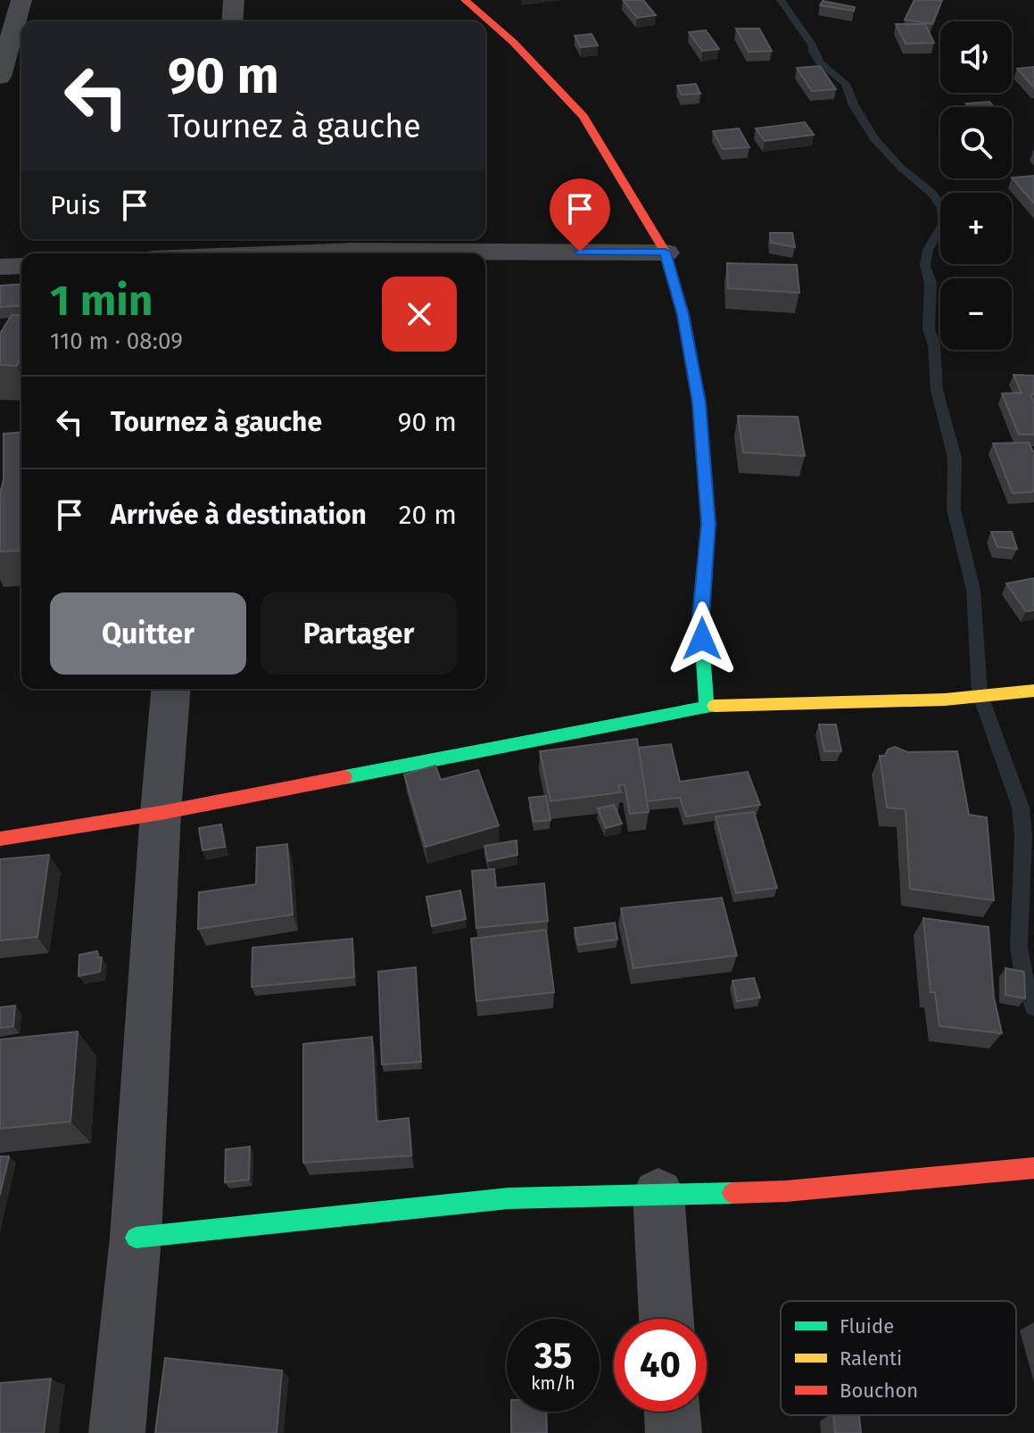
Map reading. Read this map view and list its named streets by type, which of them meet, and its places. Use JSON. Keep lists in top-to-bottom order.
{
  "legend": ["Fluide", "Ralenti", "Bouchon"],
  "page": {
    "map_buttons": ["+", "−"],
    "turn": ["90 m", "Tournez à gauche"],
    "then": "Puis",
    "heading": ["1 min", "110 m · 08:09"],
    "list": [
      {
        "name": "Tournez à gauche",
        "value": "90 m"
      },
      {
        "name": "Arrivée à destination",
        "value": "20 m"
      }
    ],
    "buttons": ["Quitter", "Partager"],
    "speed": "35 km/h",
    "limit": "40"
  }
}
